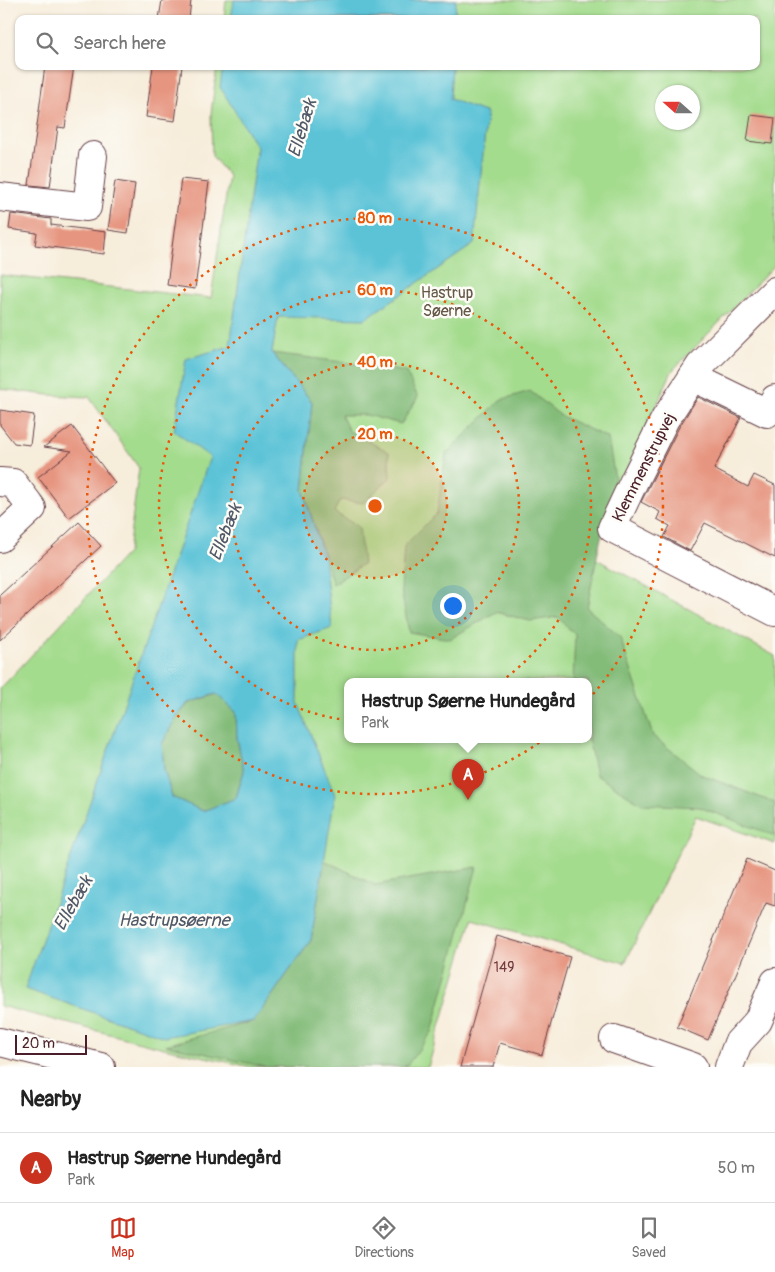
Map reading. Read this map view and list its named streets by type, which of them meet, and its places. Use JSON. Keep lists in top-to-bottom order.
{
  "streets": {
    "street": ["Klemmenstrupvej"]
  },
  "water": ["Ellebæk", "Hastrupsøerne"],
  "parks": ["Hastrup Søerne"],
  "house_numbers": ["149"],
  "scale_bar": "20 m",
  "north": "left",
  "page": {
    "search": "Search here",
    "popup": ["Hastrup Søerne Hundegård", "Park"],
    "pins": "A",
    "scale": "20 m",
    "heading": "Nearby",
    "list": [
      {
        "mark": "A",
        "name": "Hastrup Søerne Hundegård",
        "note": "Park",
        "value": "50 m"
      }
    ],
    "nav": ["Map", "Directions", "Saved"]
  },
  "rings": [
    "80 m",
    "60 m",
    "40 m",
    "20 m"
  ]
}
